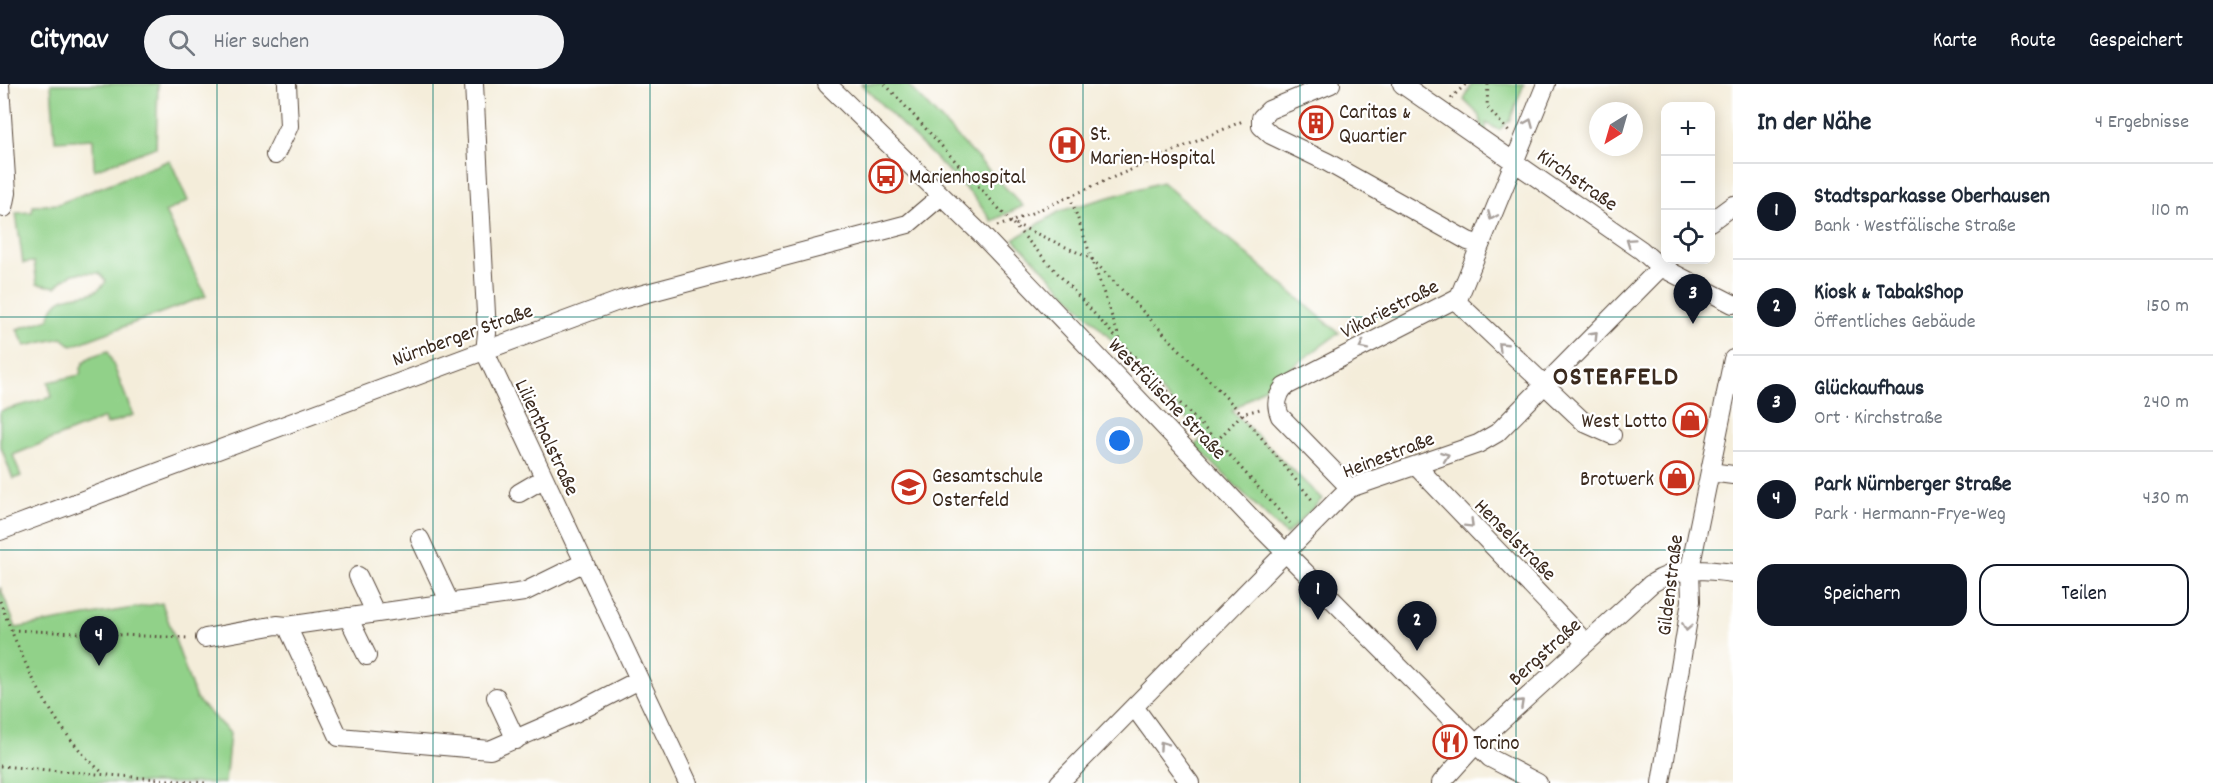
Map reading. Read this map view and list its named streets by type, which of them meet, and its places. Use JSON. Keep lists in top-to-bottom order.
{
  "streets": {
    "street": [
      "Kirchstraße",
      "Vikariestraße",
      "Nürnberger Straße",
      "Westfälische Straße",
      "Lilienthalstraße",
      "Heinestraße",
      "Henselstraße",
      "Gildenstraße",
      "Bergstraße"
    ]
  },
  "crossings": [
    ["Kirchstraße", "Vikariestraße"],
    ["Nürnberger Straße", "Westfälische Straße"],
    ["Nürnberger Straße", "Lilienthalstraße"],
    ["Westfälische Straße", "Heinestraße"],
    ["Westfälische Straße", "Bergstraße"],
    ["Heinestraße", "Henselstraße"],
    ["Henselstraße", "Bergstraße"],
    ["Gildenstraße", "Bergstraße"]
  ],
  "one_way": ["Heinestraße", "Gildenstraße", "Bergstraße"],
  "districts": ["OSTERFELD"],
  "places": {
    "building": ["Caritas & Quartier"],
    "hospital": ["St. Marien-Hospital"],
    "bus stop": ["Marienhospital"],
    "shop": ["West Lotto", "Brotwerk"],
    "school or university": ["Gesamtschule Osterfeld"],
    "restaurant": ["Torino"]
  },
  "north": "bottom left",
  "page": {
    "header": "Citynav",
    "search": "Hier suchen",
    "nav": ["Karte", "Route", "Gespeichert"],
    "heading": ["In der Nähe", "4 Ergebnisse"],
    "map_buttons": ["+", "−"],
    "list": [
      {
        "mark": "1",
        "name": "Stadtsparkasse Oberhausen",
        "note": "Bank · Westfälische Straße",
        "value": "110 m"
      },
      {
        "mark": "2",
        "name": "Kiosk & TabakShop",
        "note": "Öffentliches Gebäude",
        "value": "150 m"
      },
      {
        "mark": "3",
        "name": "Glückaufhaus",
        "note": "Ort · Kirchstraße",
        "value": "240 m"
      },
      {
        "mark": "4",
        "name": "Park Nürnberger Straße",
        "note": "Park · Hermann-Frye-Weg",
        "value": "430 m"
      }
    ],
    "pins": [
      "3",
      "1",
      "2",
      "4"
    ],
    "buttons": ["Speichern", "Teilen"]
  }
}
